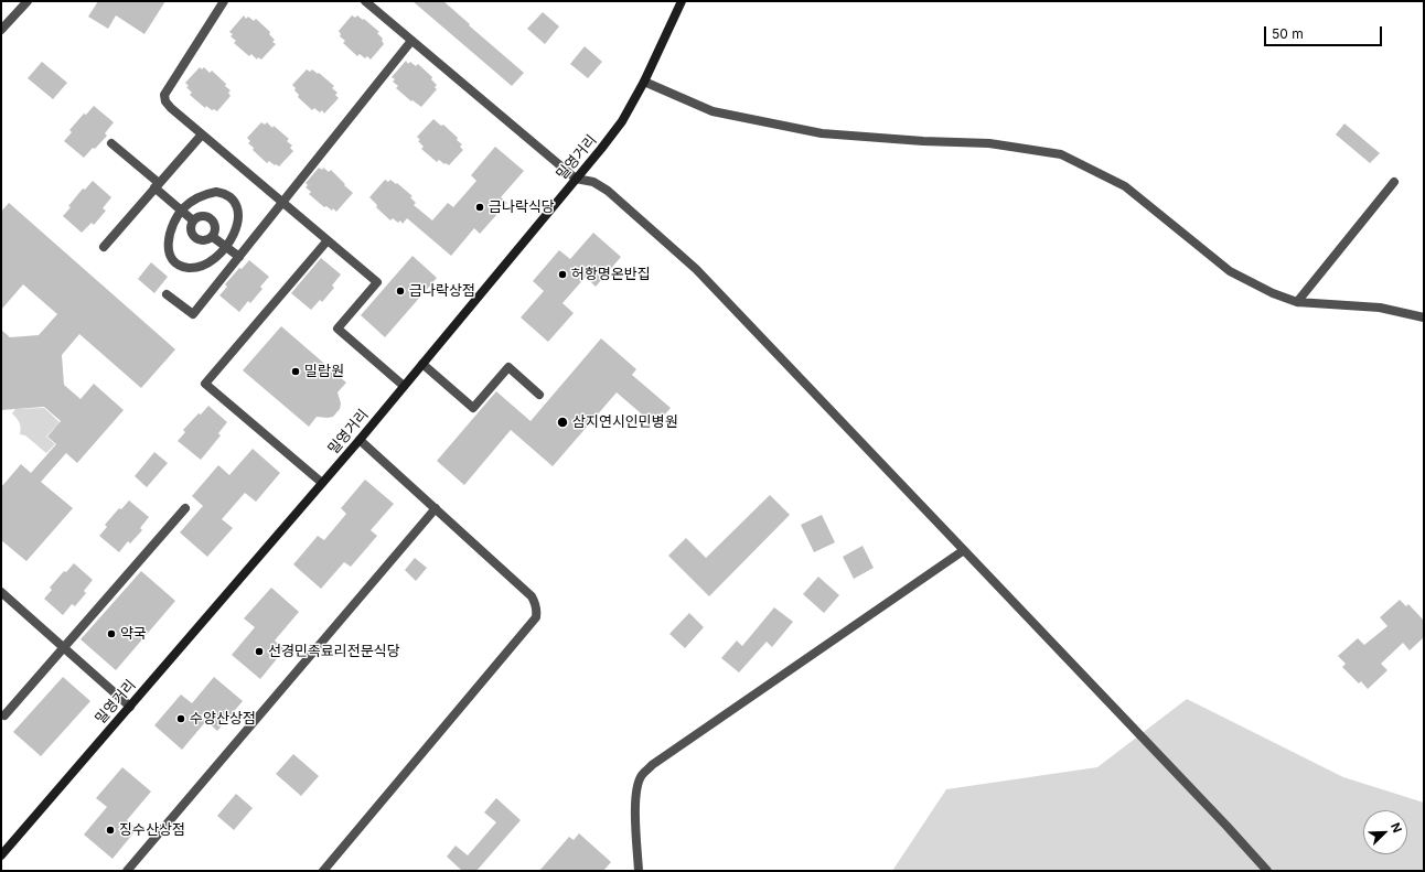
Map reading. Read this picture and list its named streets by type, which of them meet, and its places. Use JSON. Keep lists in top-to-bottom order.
{
  "streets": {
    "main road": ["밀영거리"]
  },
  "places": [
    "금나락식당",
    "허항명온반집",
    "금나락상점",
    "밀람원",
    "삼지연시인민병원",
    "약국",
    "선경민족료리전문식당",
    "수양산상점",
    "징수산상점"
  ],
  "scale_bar": "50 m",
  "north": "top right"
}
